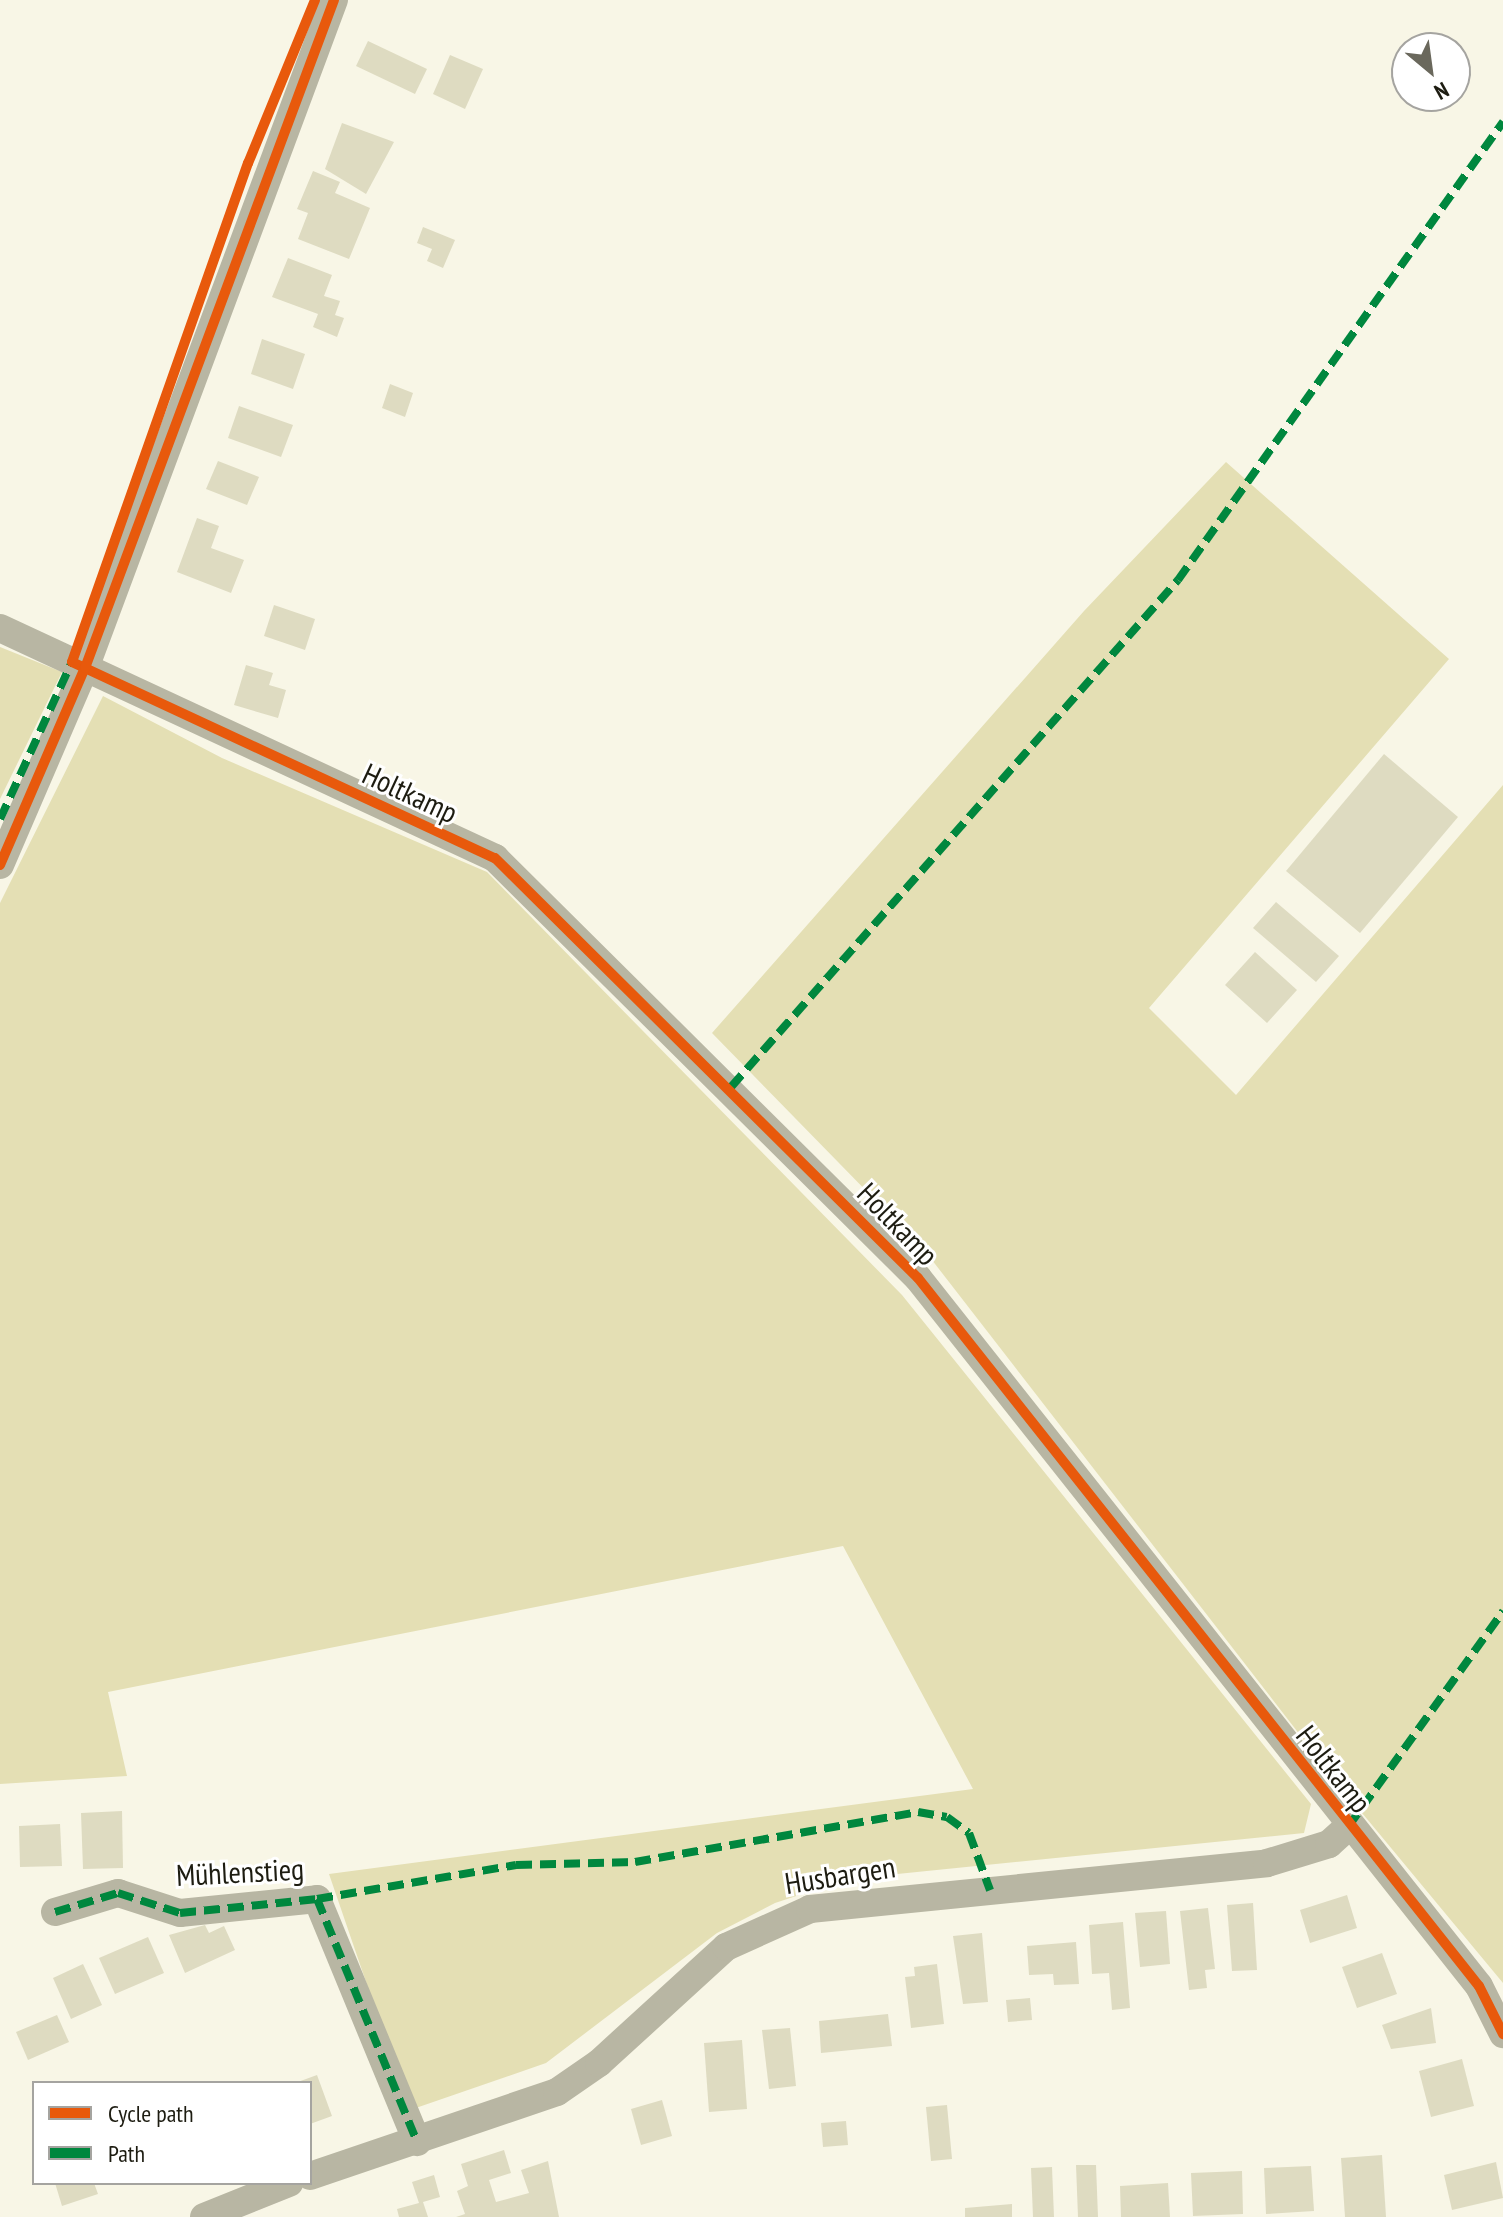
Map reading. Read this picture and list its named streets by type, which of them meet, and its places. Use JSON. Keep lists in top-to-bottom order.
{
  "streets": {
    "street": ["Holtkamp", "Mühlenstieg", "Husbargen"]
  },
  "crossings": [
    ["Holtkamp", "Husbargen"],
    ["Mühlenstieg", "Husbargen"]
  ],
  "legend": ["Cycle path", "Path"],
  "north": "bottom right"
}
